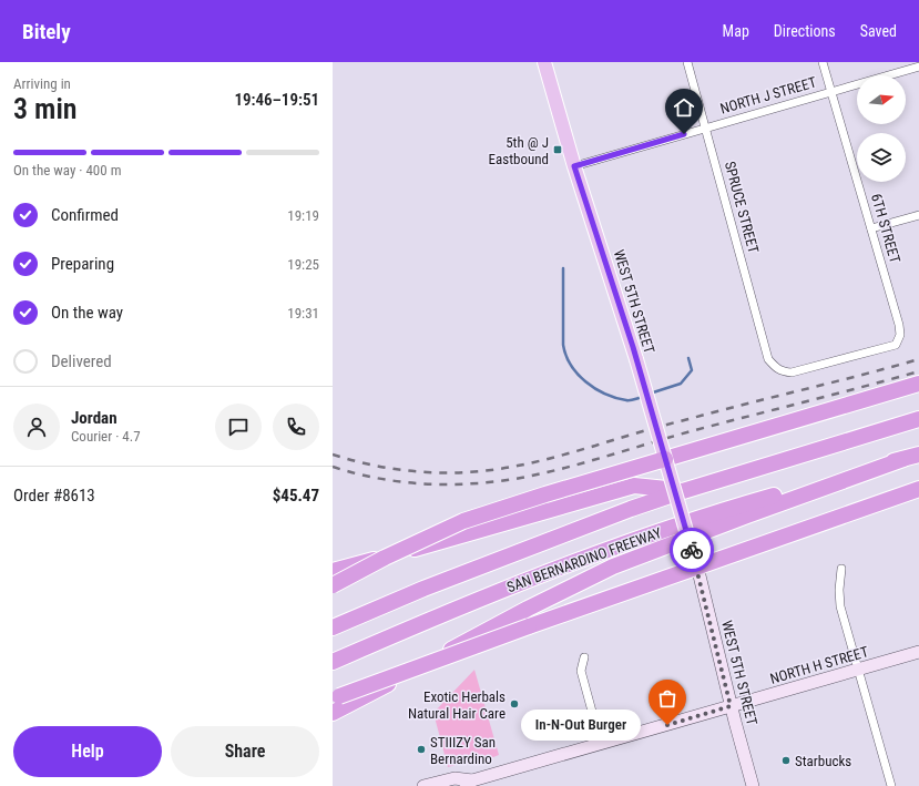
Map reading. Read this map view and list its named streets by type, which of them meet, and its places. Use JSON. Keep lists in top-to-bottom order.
{
  "streets": {
    "highway": ["SAN BERNARDINO FREEWAY"],
    "main road": ["WEST 5TH STREET", "NORTH H STREET"],
    "street": ["NORTH J STREET", "SPRUCE STREET", "6TH STREET"]
  },
  "crossings": [
    ["NORTH J STREET", "SPRUCE STREET"],
    ["NORTH J STREET", "6TH STREET"],
    ["NORTH J STREET", "WEST 5TH STREET"],
    ["SPRUCE STREET", "6TH STREET"],
    ["WEST 5TH STREET", "NORTH H STREET"]
  ],
  "places": {
    "transit": ["5th @ J Eastbound"],
    "other": [
      "Exotic Herbals Natural Hair Care",
      "In-N-Out Burger",
      "STIIIZY San Bernardino",
      "Starbucks"
    ]
  },
  "north": "right",
  "page": {
    "header": "Bitely",
    "nav": ["Map", "Directions", "Saved"],
    "heading": ["3 min", "Arriving in", "19:46–19:51"],
    "panel": [
      "Jordan",
      "Courier · 4.7",
      "Order #8613",
      "$45.47"
    ],
    "bar": "On the way · 400 m",
    "list": [
      ["Confirmed", "19:19"],
      ["Preparing", "19:25"],
      ["On the way", "19:31"],
      "Delivered"
    ],
    "bubble": "In-N-Out Burger",
    "buttons": ["Help", "Share"]
  }
}
